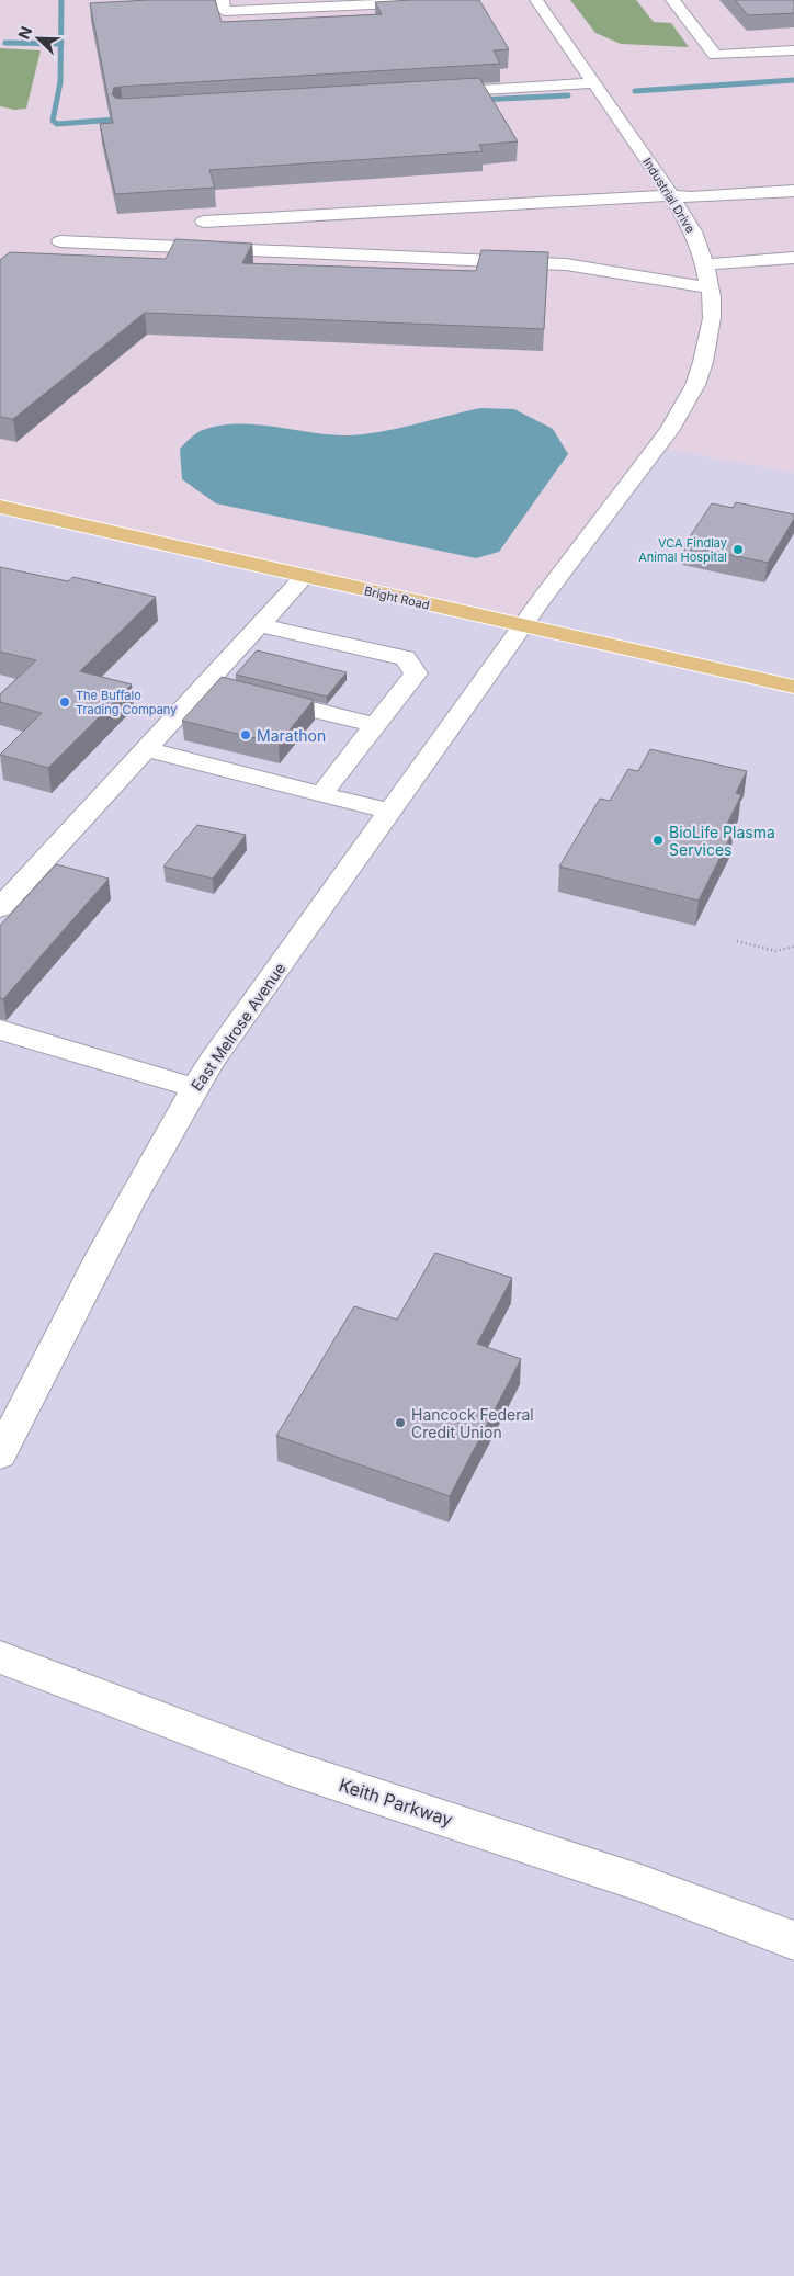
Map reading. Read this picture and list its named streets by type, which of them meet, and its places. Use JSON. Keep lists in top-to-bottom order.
{
  "streets": {
    "main road": ["Bright Road"],
    "street": ["Industrial Drive", "East Melrose Avenue", "Keith Parkway"]
  },
  "crossings": [
    ["Industrial Drive", "Bright Road"],
    ["Industrial Drive", "East Melrose Avenue"],
    ["Bright Road", "East Melrose Avenue"]
  ],
  "places": [
    "VCA Findlay Animal Hospital",
    "The Buffalo Trading Company",
    "Marathon",
    "BioLife Plasma Services",
    "Hancock Federal Credit Union"
  ],
  "north": "top left"
}
